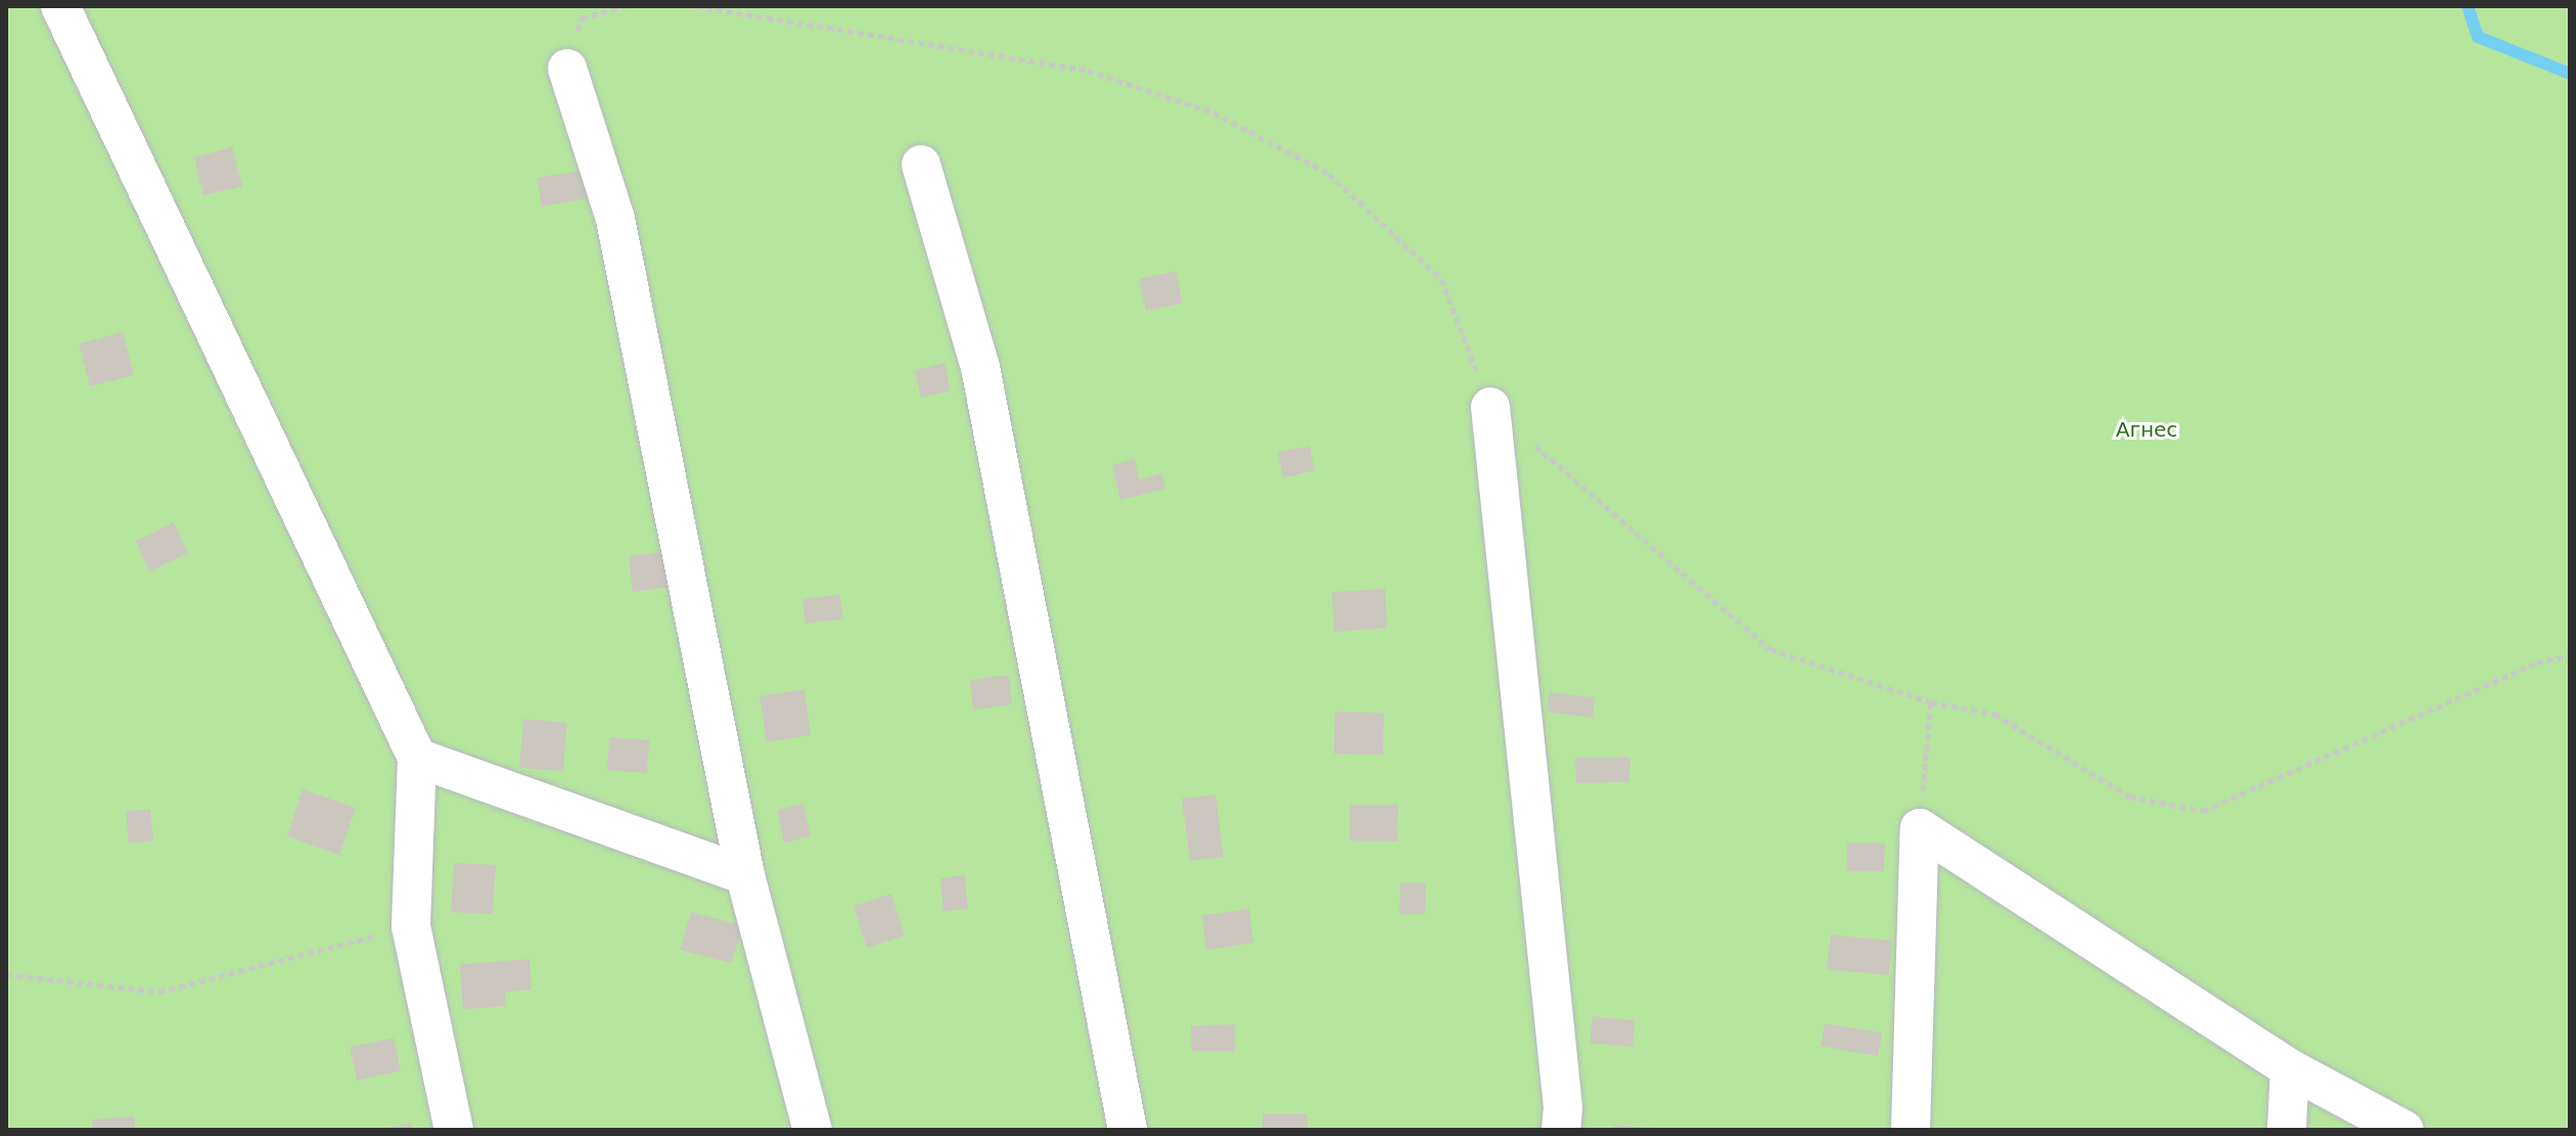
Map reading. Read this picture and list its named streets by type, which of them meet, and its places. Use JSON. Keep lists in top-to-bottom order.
{
  "parks": ["Агнес"]
}
